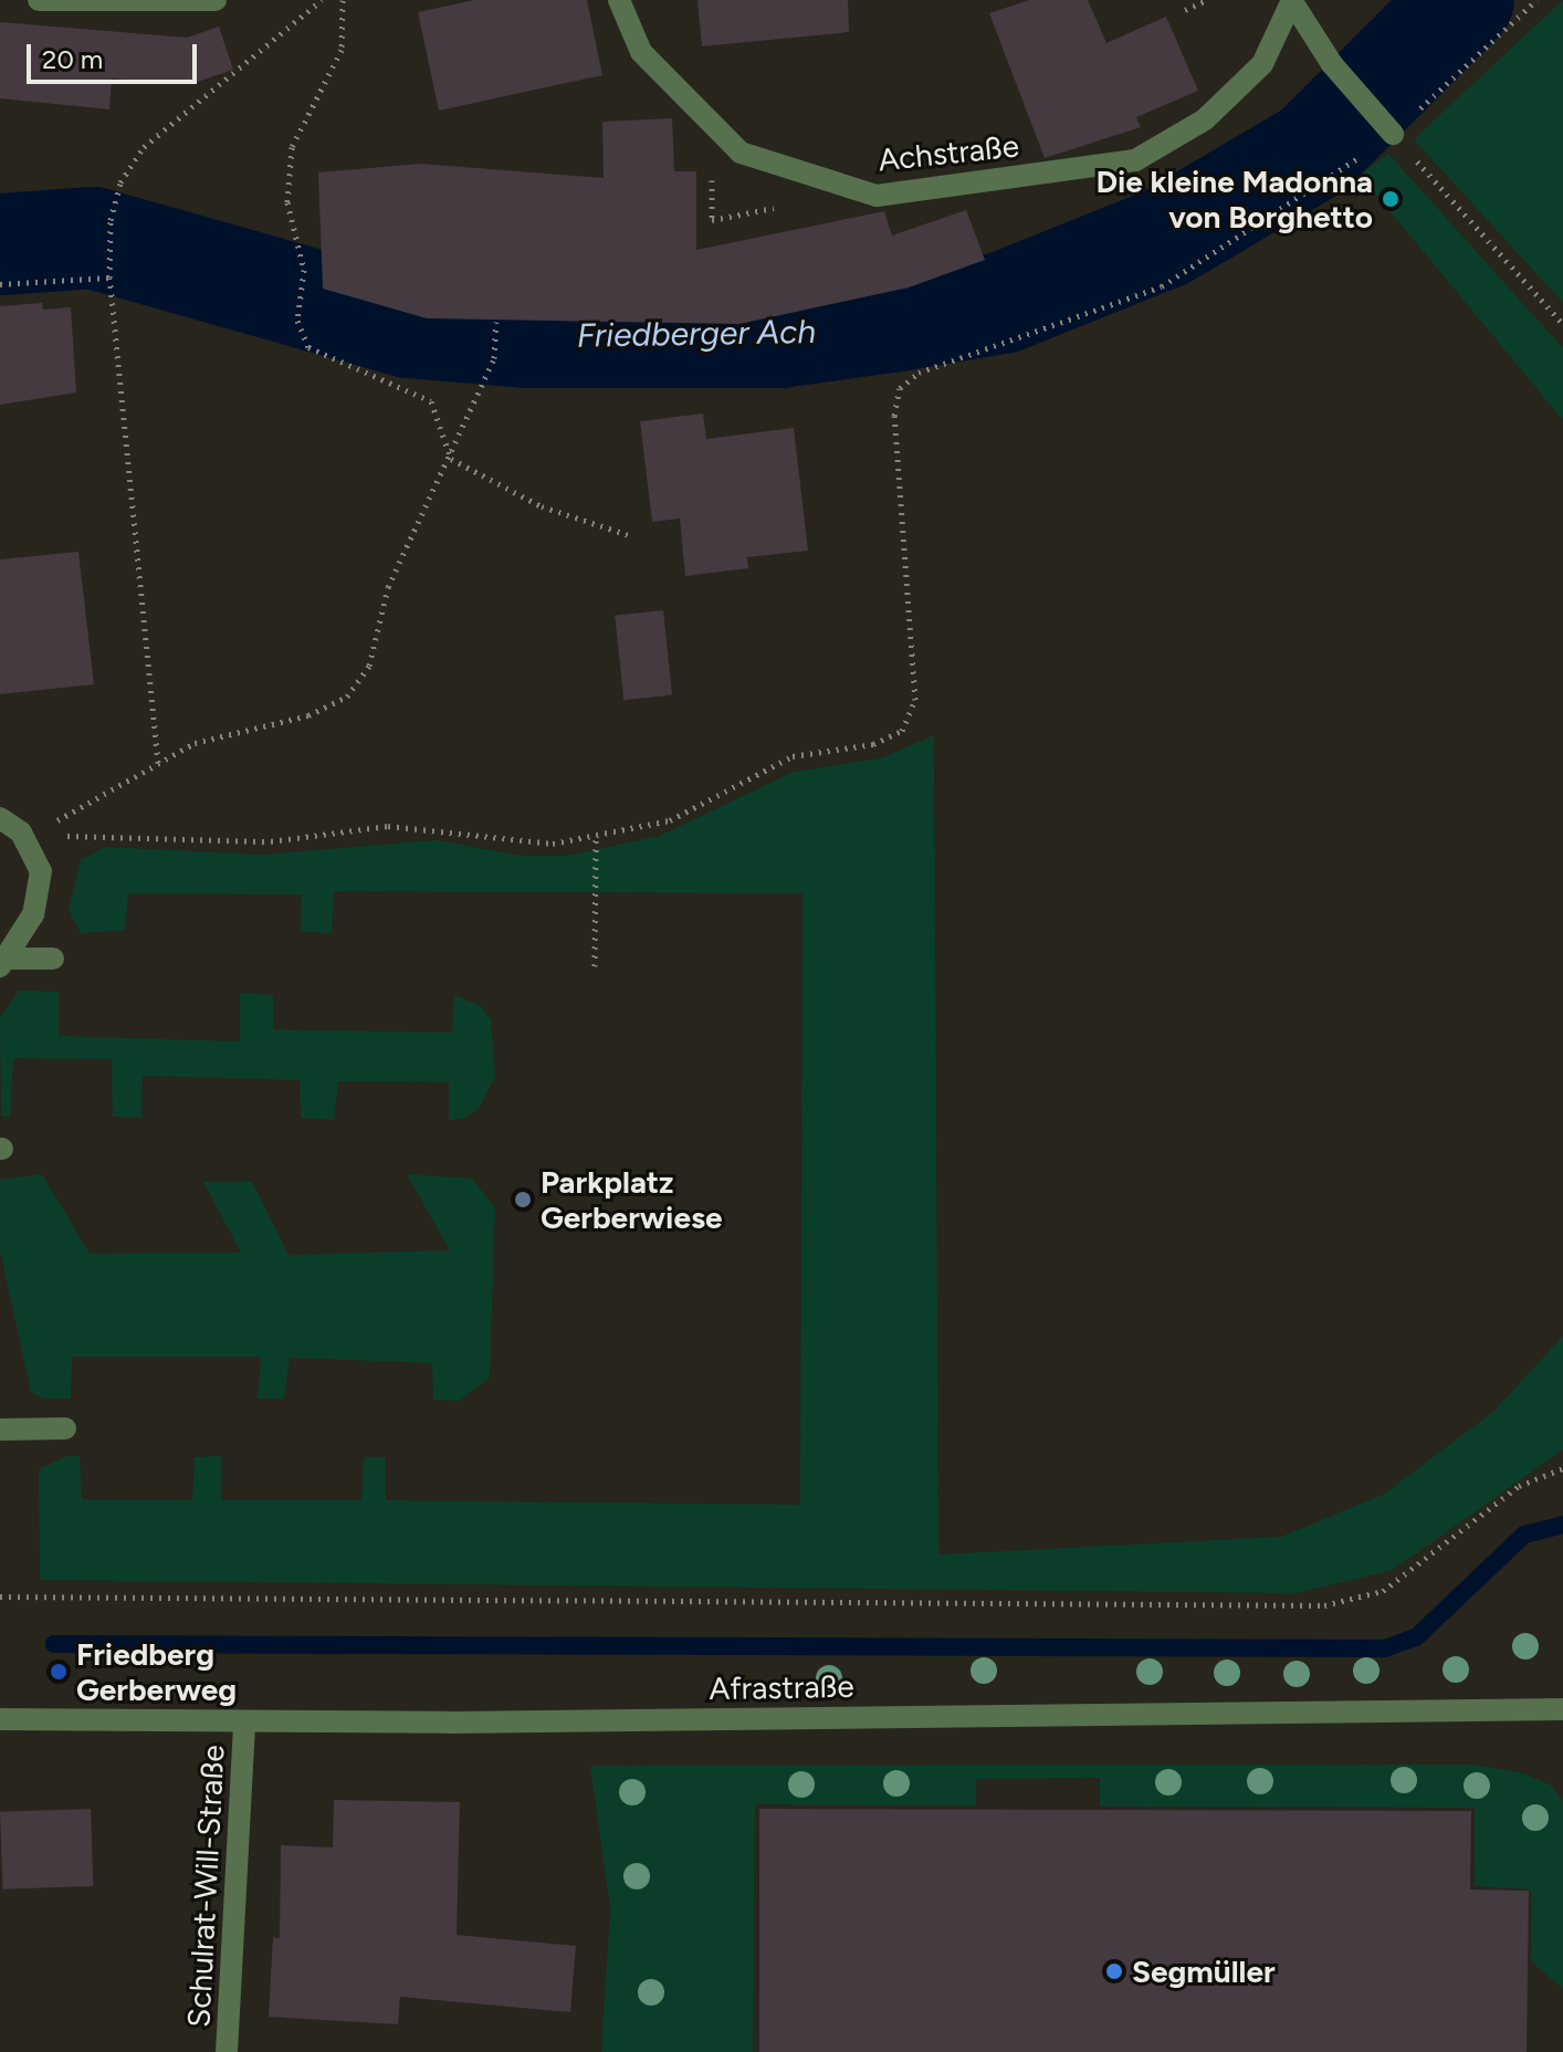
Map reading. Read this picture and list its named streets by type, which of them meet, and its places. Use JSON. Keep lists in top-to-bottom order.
{
  "streets": {
    "street": ["Achstraße", "Afrastraße", "Schulrat-Will-Straße"]
  },
  "crossings": [
    ["Afrastraße", "Schulrat-Will-Straße"]
  ],
  "water": ["Friedberger Ach"],
  "places": [
    "Die kleine Madonna von Borghetto",
    "Parkplatz Gerberwiese",
    "Friedberg Gerberweg",
    "Segmüller"
  ],
  "scale_bar": "20 m"
}
